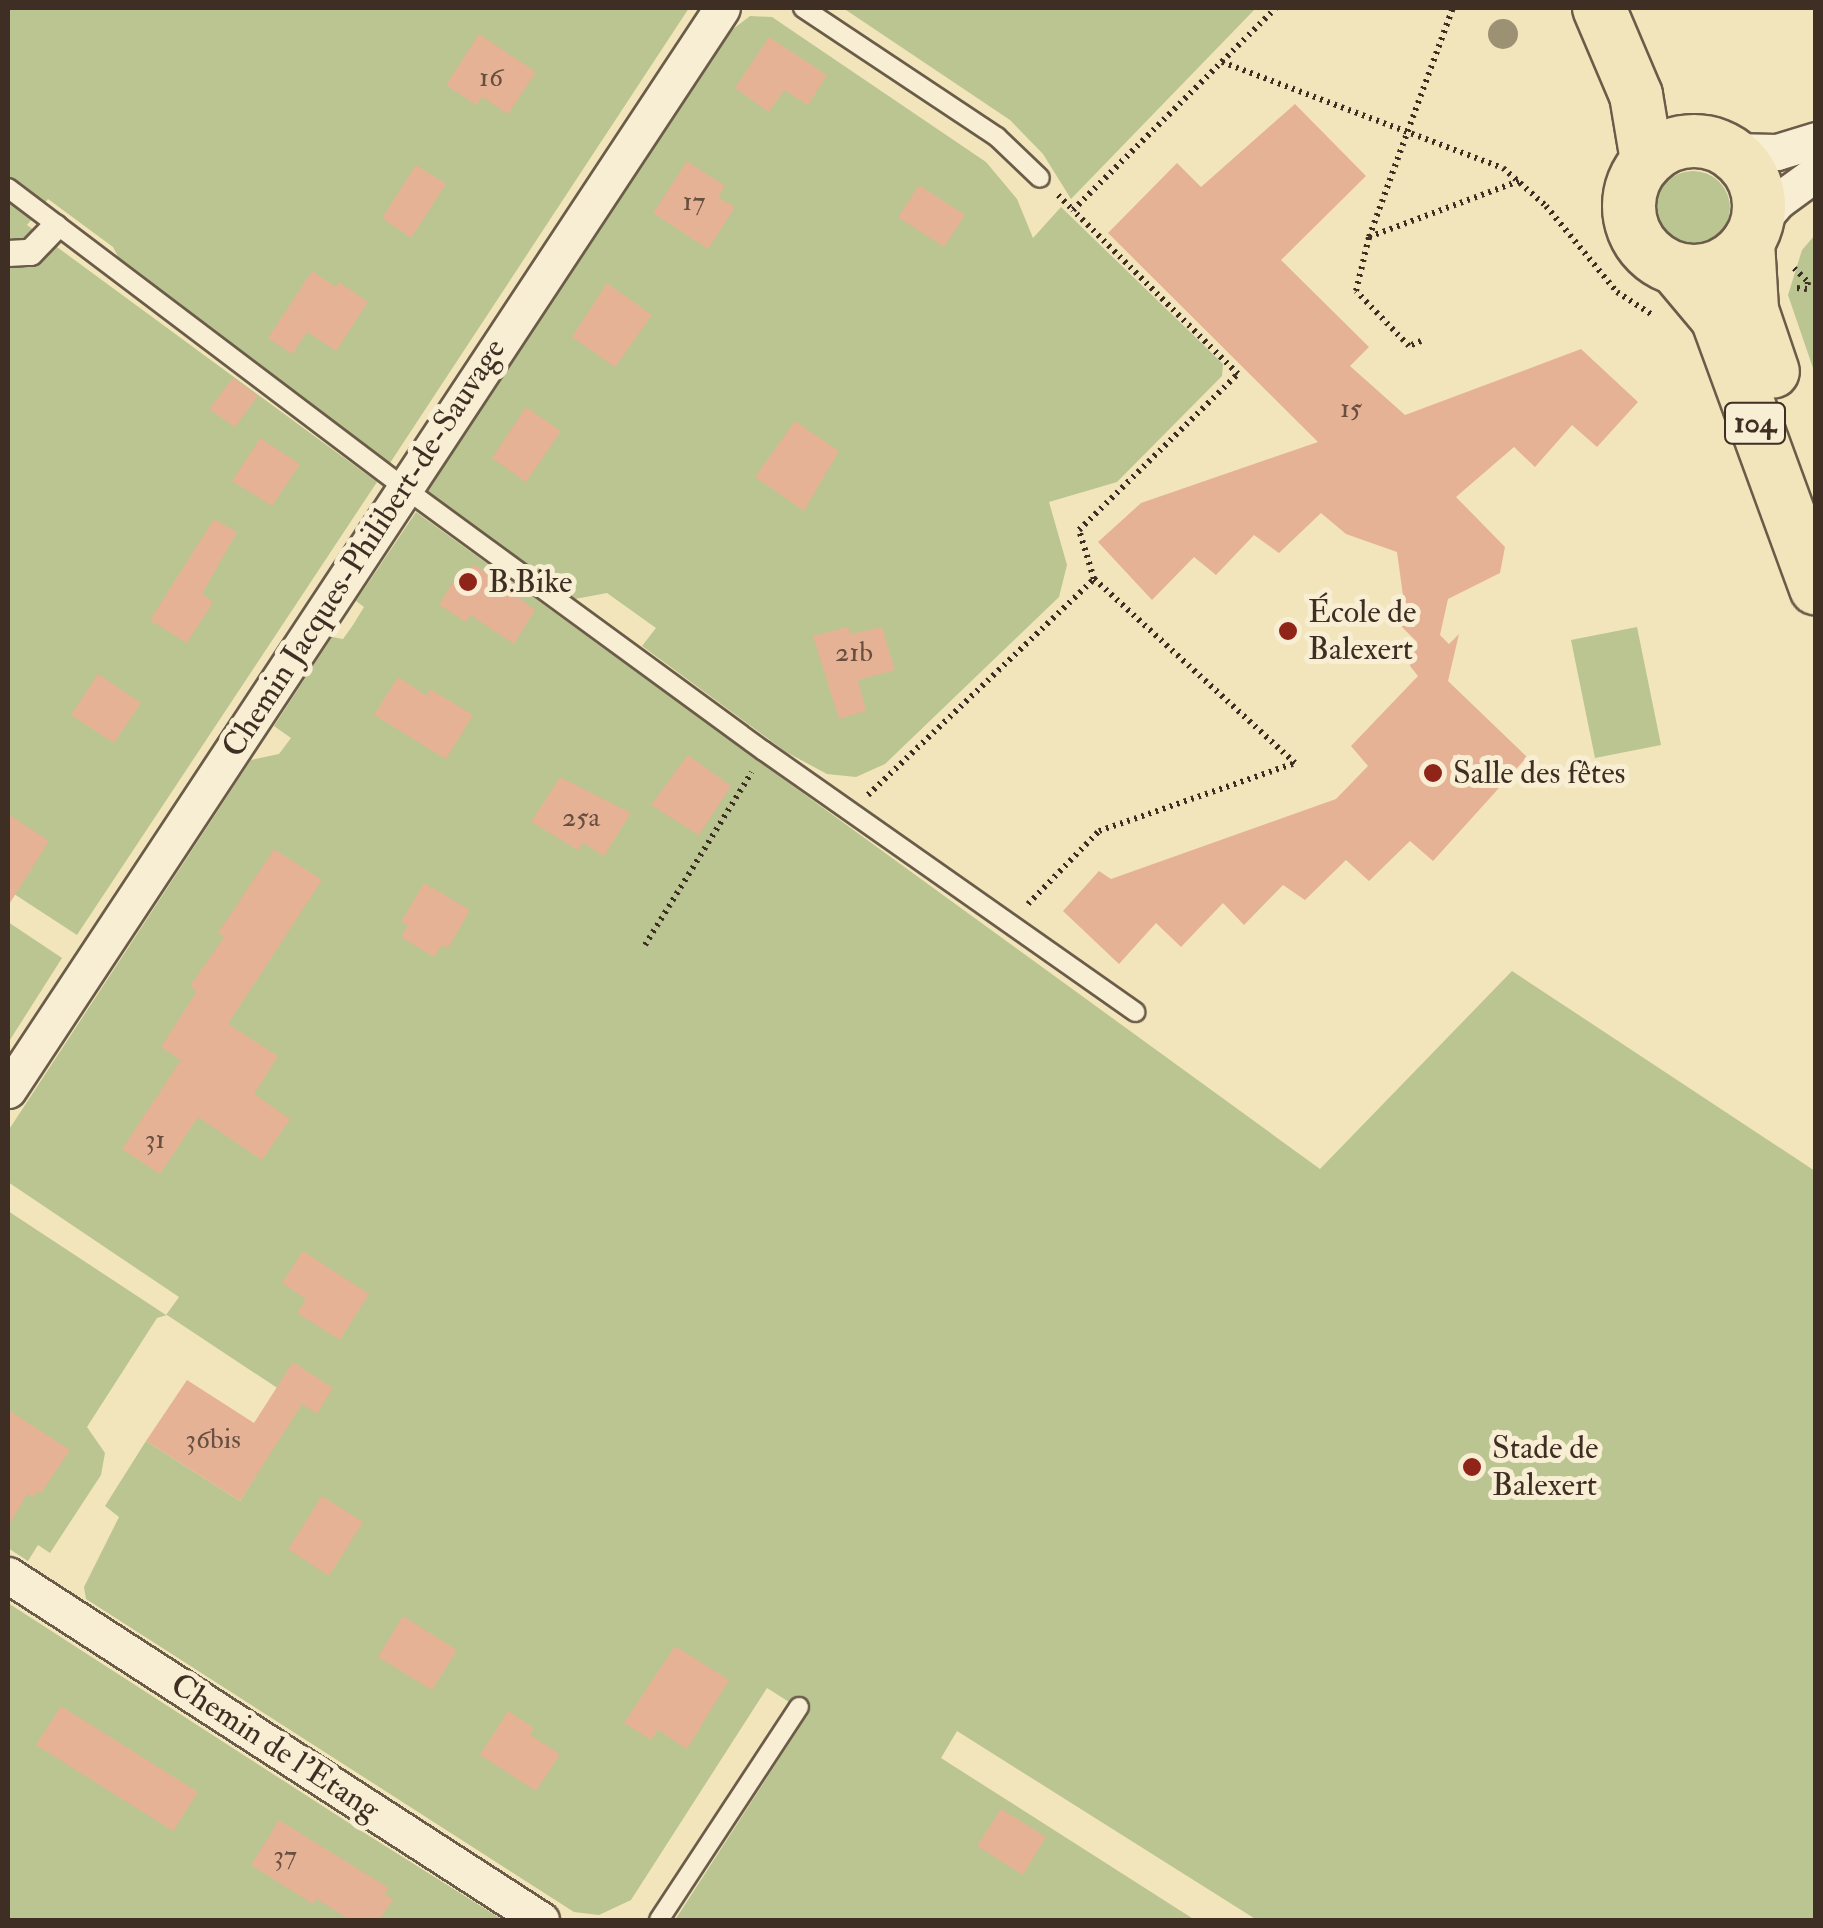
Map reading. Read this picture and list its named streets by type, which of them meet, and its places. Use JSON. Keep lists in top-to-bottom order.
{
  "streets": {
    "main road": ["104"],
    "street": ["Chemin Jacques-Philibert-de-Sauvage", "Chemin de l'Etang"]
  },
  "places": [
    "B.Bike",
    "École de Balexert",
    "Salle des fêtes",
    "Stade de Balexert"
  ],
  "house_numbers": [
    "16",
    "17",
    "15",
    "21b",
    "25a",
    "31",
    "36bis",
    "37"
  ]
}
